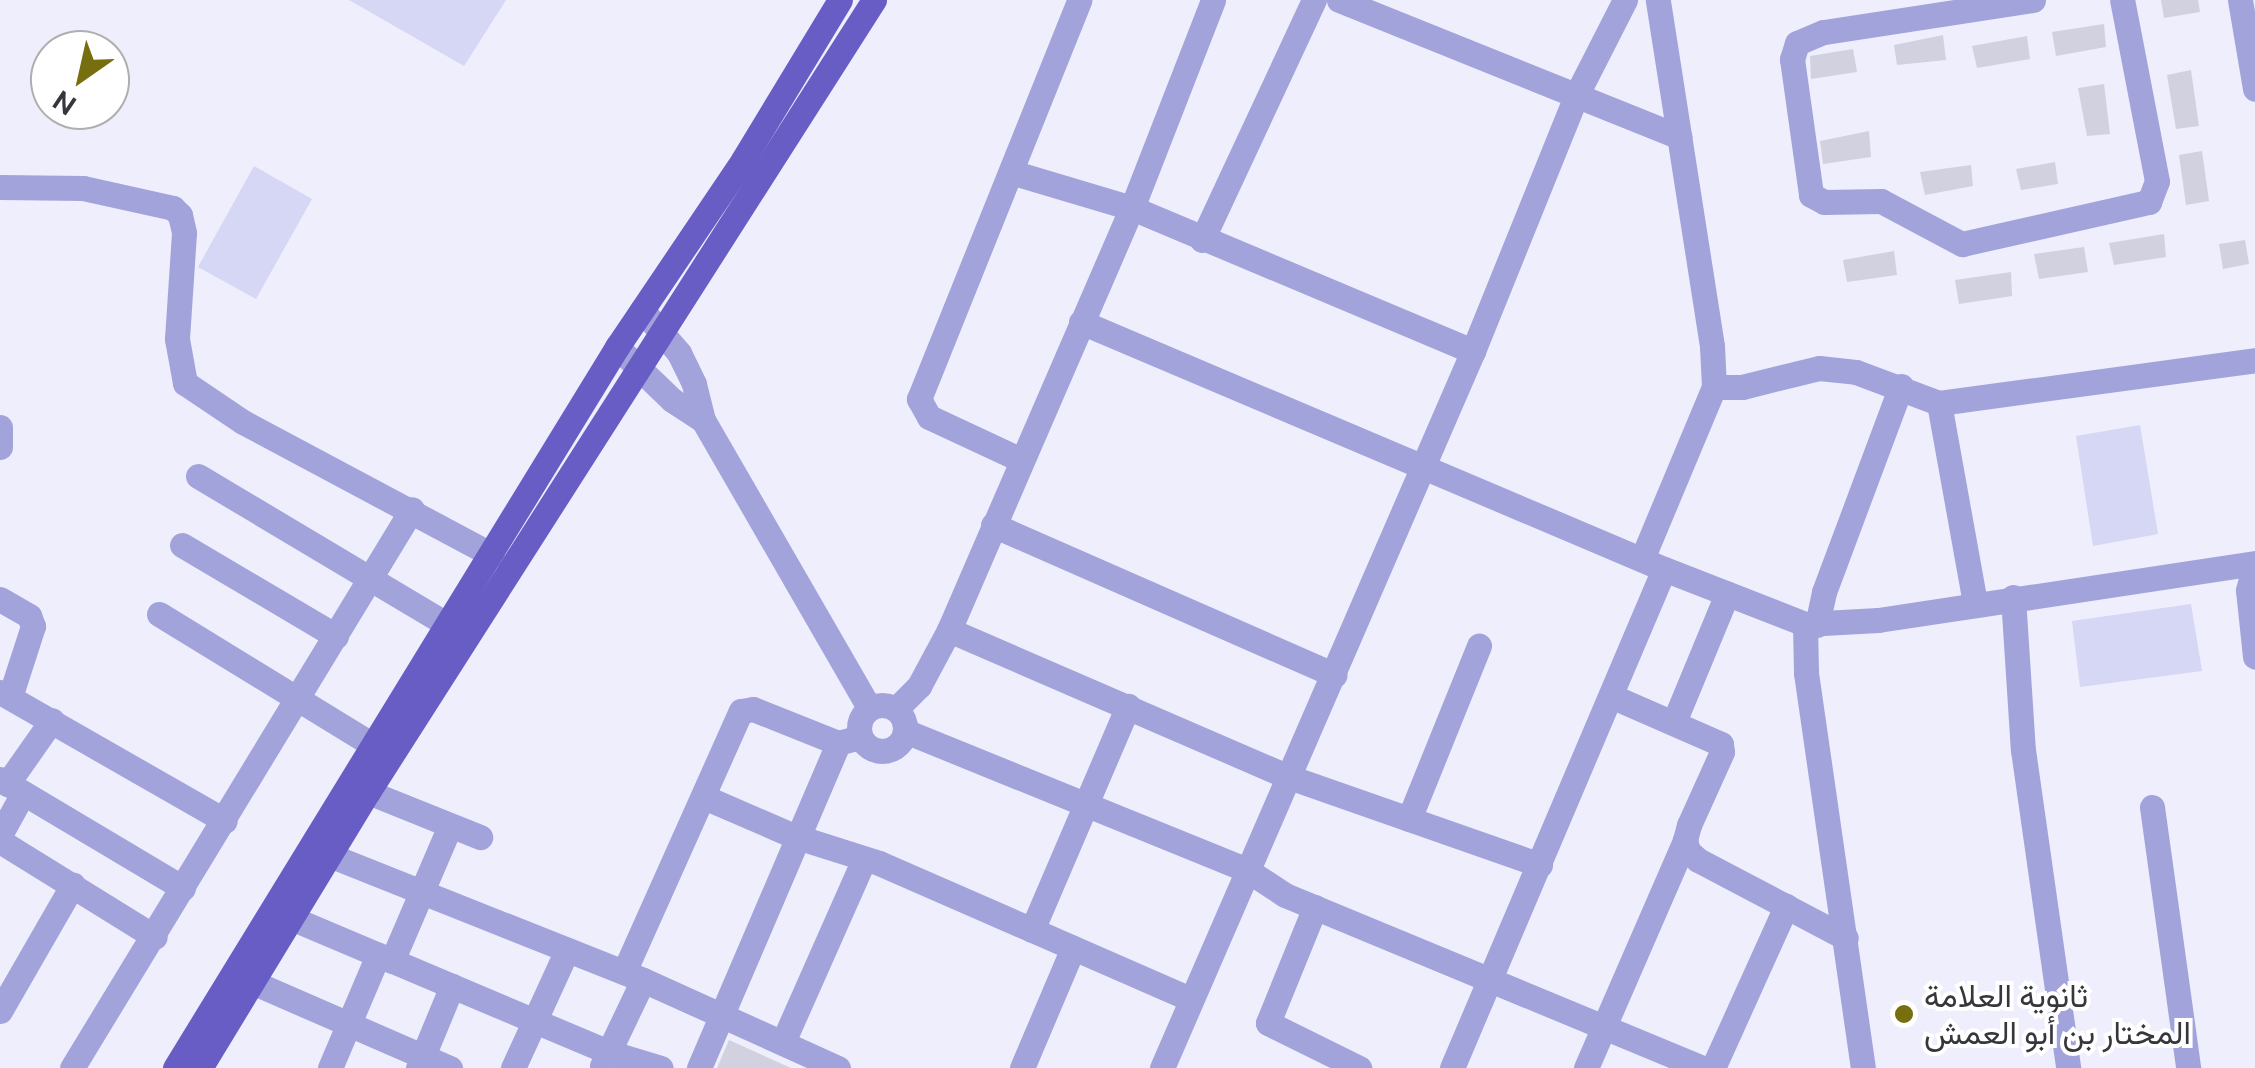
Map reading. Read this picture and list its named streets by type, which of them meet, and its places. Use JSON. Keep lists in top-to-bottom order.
{
  "places": ["ثانوية العلامة المختار بن أبو العمش"],
  "north": "bottom left"
}
